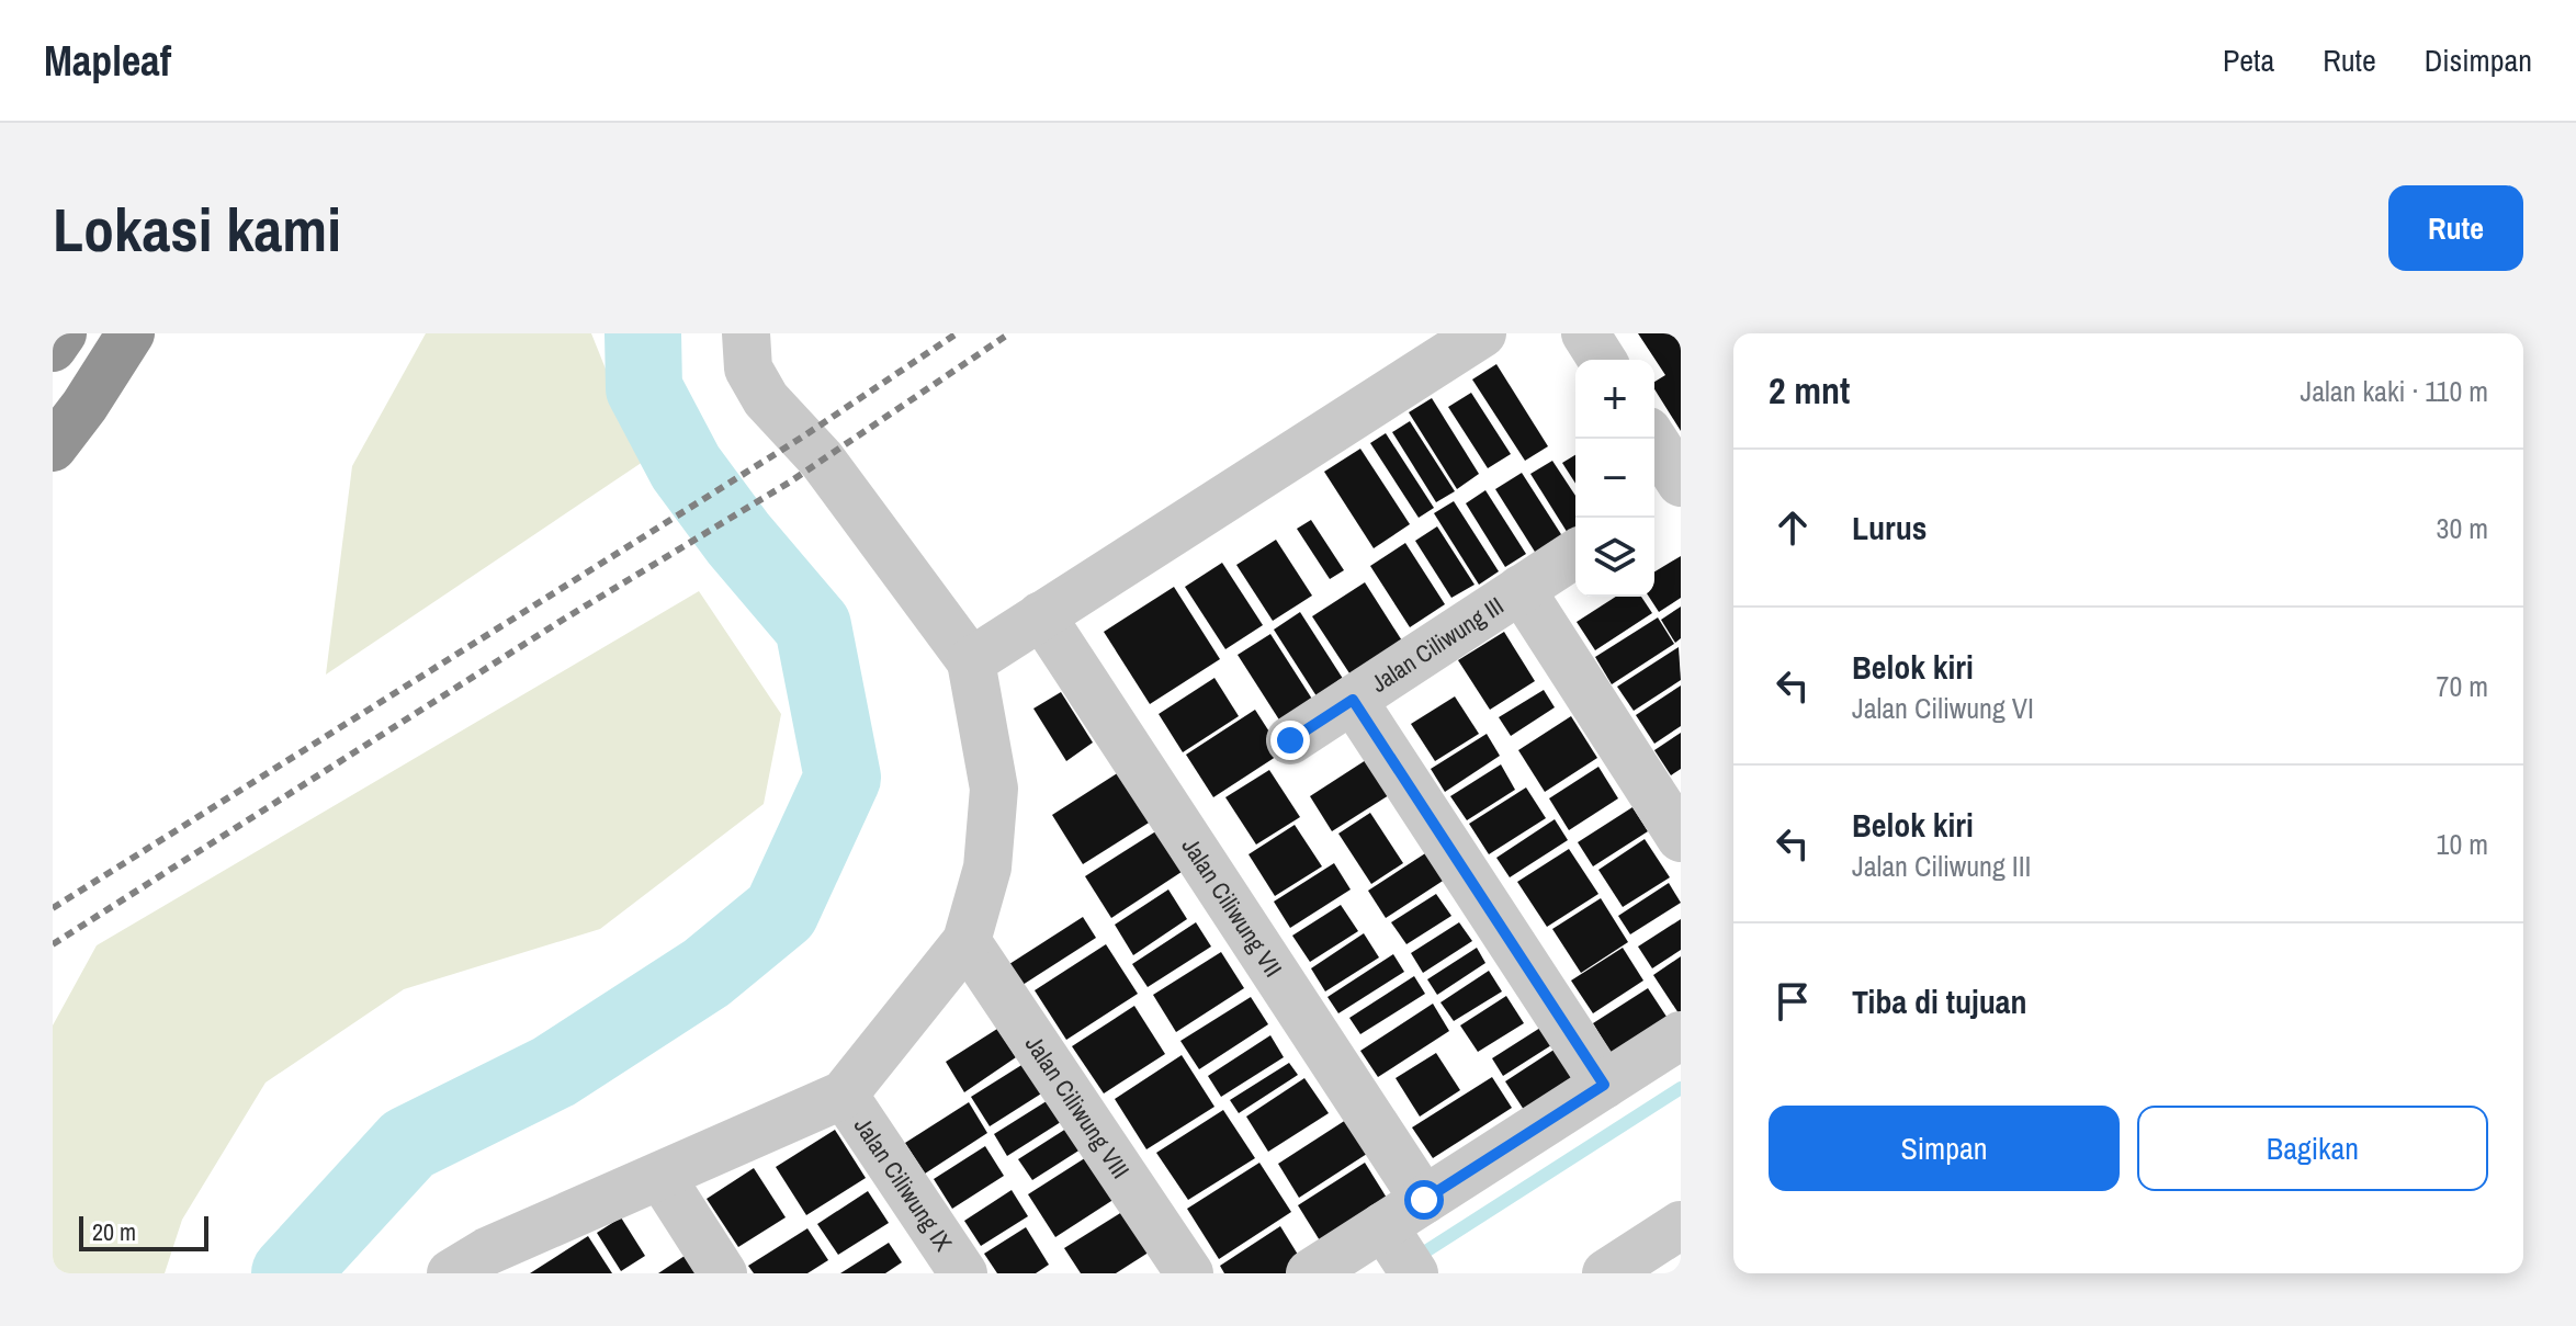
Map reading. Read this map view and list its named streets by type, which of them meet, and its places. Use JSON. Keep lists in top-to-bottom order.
{
  "streets": {
    "street": [
      "Jalan Ciliwung III",
      "Jalan Ciliwung VII",
      "Jalan Ciliwung VIII",
      "Jalan Ciliwung IX"
    ]
  },
  "scale_bar": "20 m",
  "page": {
    "header": "Mapleaf",
    "nav": ["Peta", "Rute", "Disimpan"],
    "buttons": [
      "Rute",
      ["Simpan", "Bagikan"]
    ],
    "title": "Lokasi kami",
    "heading": ["2 mnt", "Jalan kaki · 110 m"],
    "map_buttons": ["+", "−"],
    "list": [
      ["Lurus", "30 m"],
      ["Belok kiri", "Jalan Ciliwung VI", "70 m"],
      ["Belok kiri", "Jalan Ciliwung III", "10 m"],
      "Tiba di tujuan"
    ],
    "scale": "20 m"
  }
}
